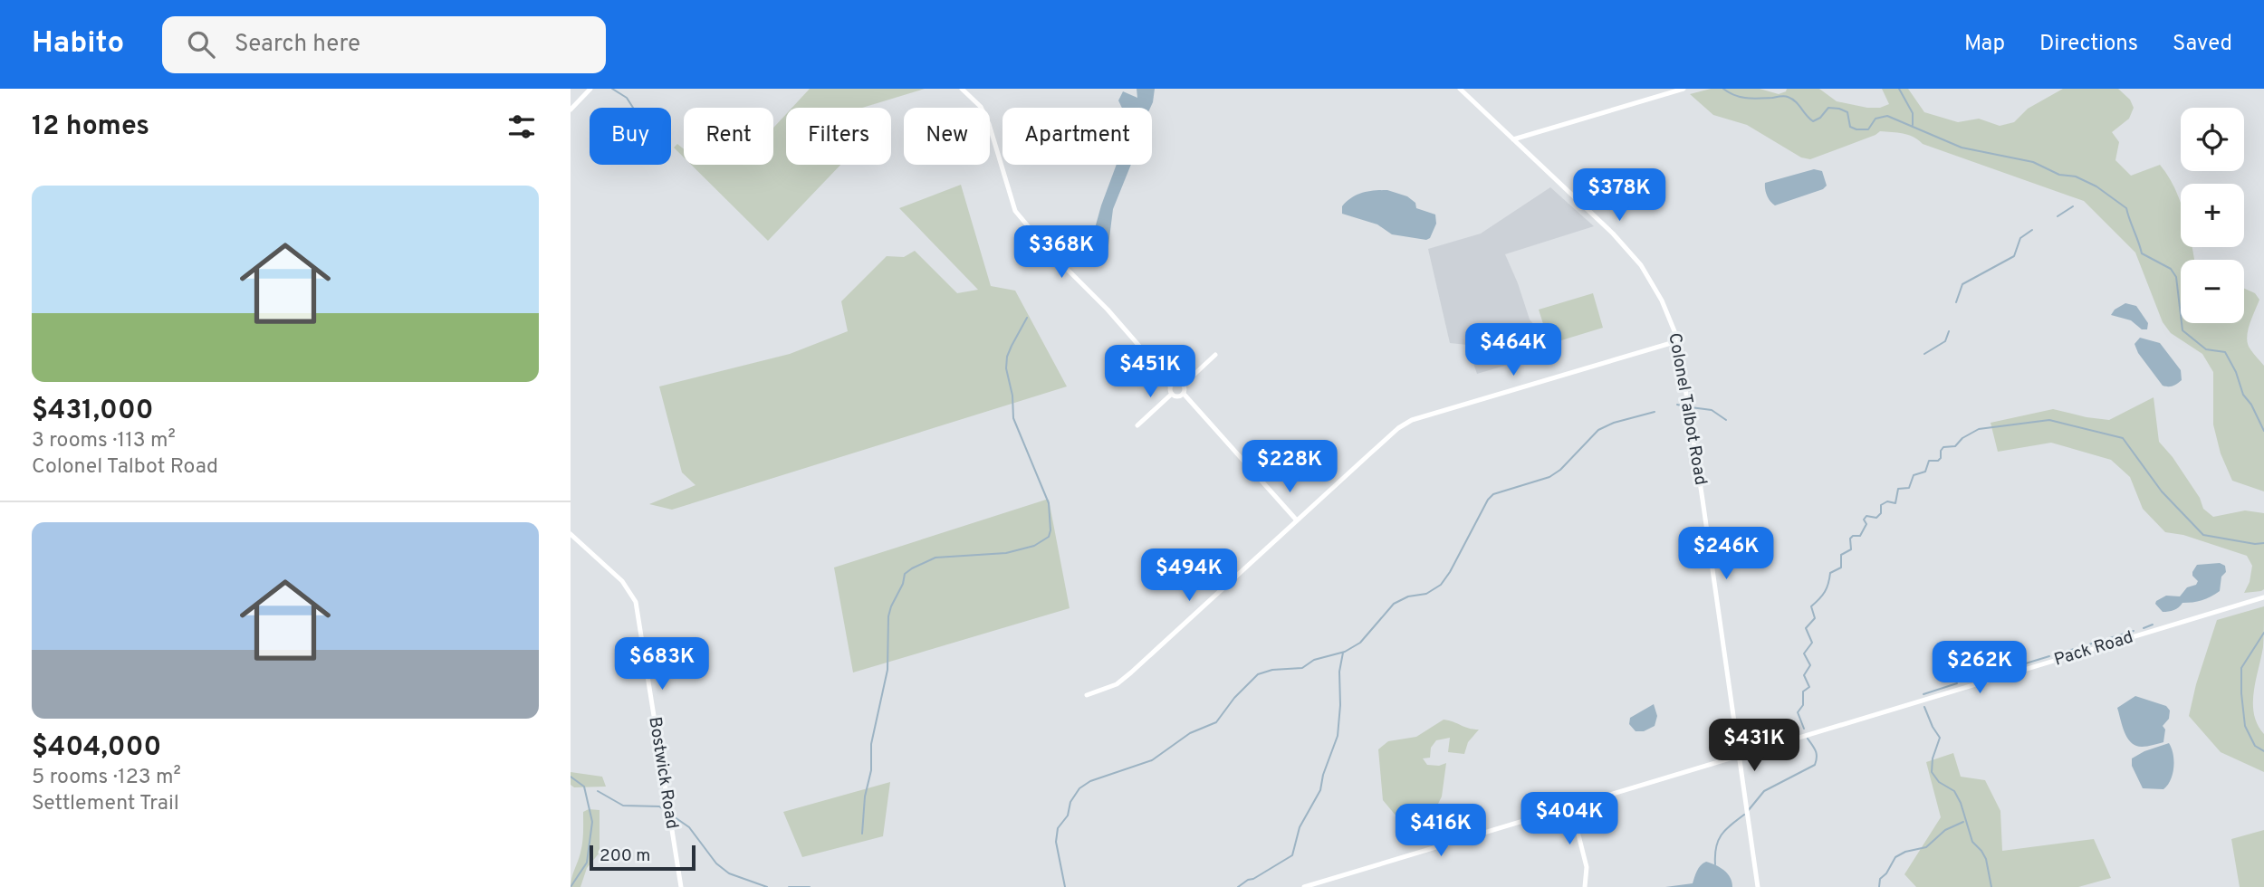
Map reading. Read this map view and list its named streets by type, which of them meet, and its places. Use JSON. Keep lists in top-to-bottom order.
{
  "streets": {
    "street": ["Colonel Talbot Road", "Pack Road", "Bostwick Road"]
  },
  "crossings": [
    ["Colonel Talbot Road", "Pack Road"]
  ],
  "scale_bar": "200 m",
  "page": {
    "header": "Habito",
    "search": "Search here",
    "nav": ["Map", "Directions", "Saved"],
    "heading": "12 homes",
    "map_buttons": ["+", "−"],
    "chip": [
      "Buy",
      "Rent",
      "Filters",
      "New",
      "Apartment"
    ],
    "list": [
      {
        "name": "$431,000",
        "note": "3 rooms · 113 m² · Colonel Talbot Road"
      },
      {
        "name": "$404,000",
        "note": "5 rooms · 123 m² · Settlement Trail"
      }
    ],
    "price": [
      "$378K",
      "$368K",
      "$464K",
      "$451K",
      "$228K",
      "$246K",
      "$494K",
      "$683K",
      "$262K",
      "$431K",
      "$404K",
      "$416K"
    ],
    "scale": "200 m"
  }
}
